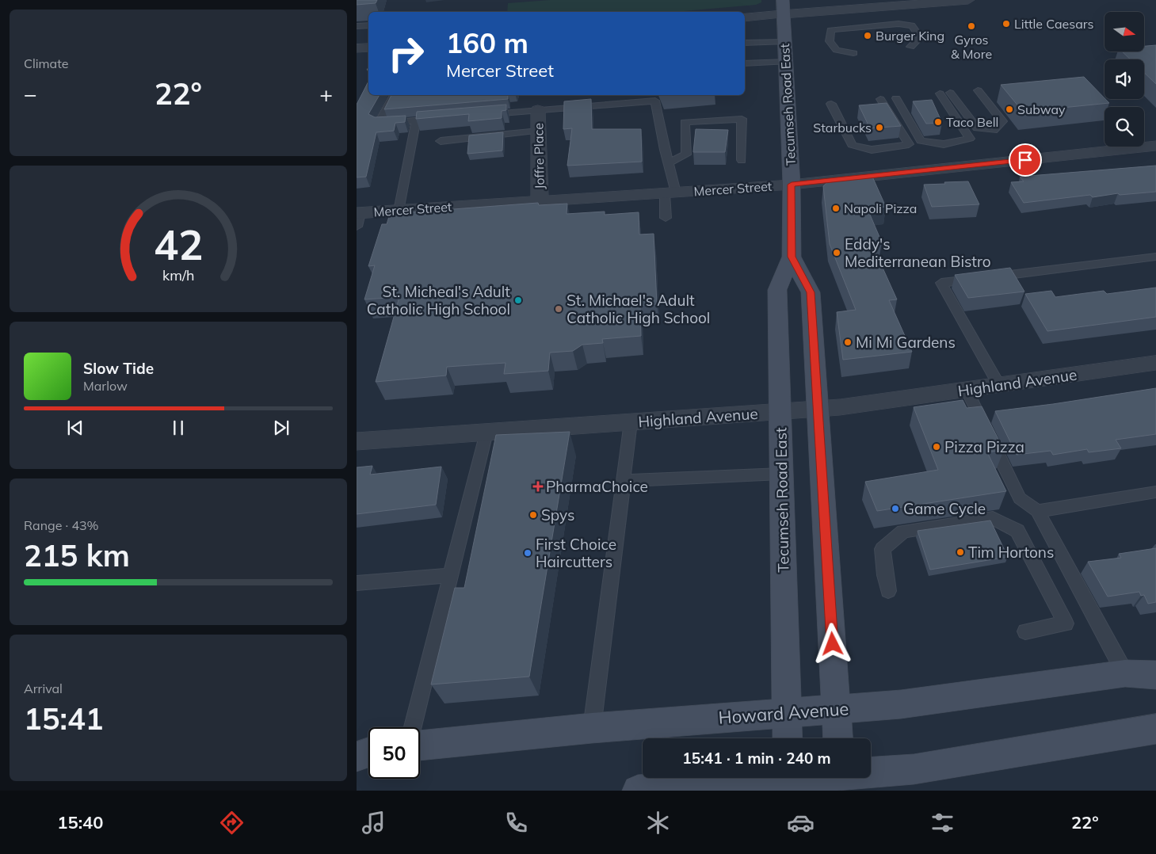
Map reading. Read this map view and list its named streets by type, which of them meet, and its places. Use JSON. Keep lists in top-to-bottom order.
{
  "streets": {
    "main road": ["Tecumseh Road East", "Howard Avenue"],
    "street": ["Joffre Place", "Mercer Street", "Highland Avenue"]
  },
  "crossings": [
    ["Tecumseh Road East", "Mercer Street"],
    ["Tecumseh Road East", "Highland Avenue"],
    ["Tecumseh Road East", "Howard Avenue"],
    ["Joffre Place", "Mercer Street"]
  ],
  "places": {
    "other": [
      "Little Caesars",
      "Gyros & More",
      "Burger King",
      "Subway",
      "Taco Bell",
      "Starbucks",
      "Napoli Pizza",
      "Eddy's Mediterranean Bistro",
      "St. Micheal's Adult Catholic High School",
      "St. Michael's Adult Catholic High School",
      "Mi Mi Gardens",
      "Pizza Pizza",
      "Game Cycle",
      "Spys",
      "Tim Hortons",
      "First Choice Haircutters"
    ],
    "health": ["PharmaChoice"]
  },
  "north": "right",
  "page": {
    "tile": [
      "Climate",
      ["Range · 43%", "215 km"],
      ["Arrival", "15:41"]
    ],
    "turn": ["160 m", "Mercer Street"],
    "heat": ["−", "22°", "+"],
    "song": ["Slow Tide", "Marlow"],
    "limit": "50",
    "trip": "15:41 · 1 min · 240 m",
    "tabs": ["15:40", "22°"],
    "gauge": ["42", "km/h"]
  }
}
